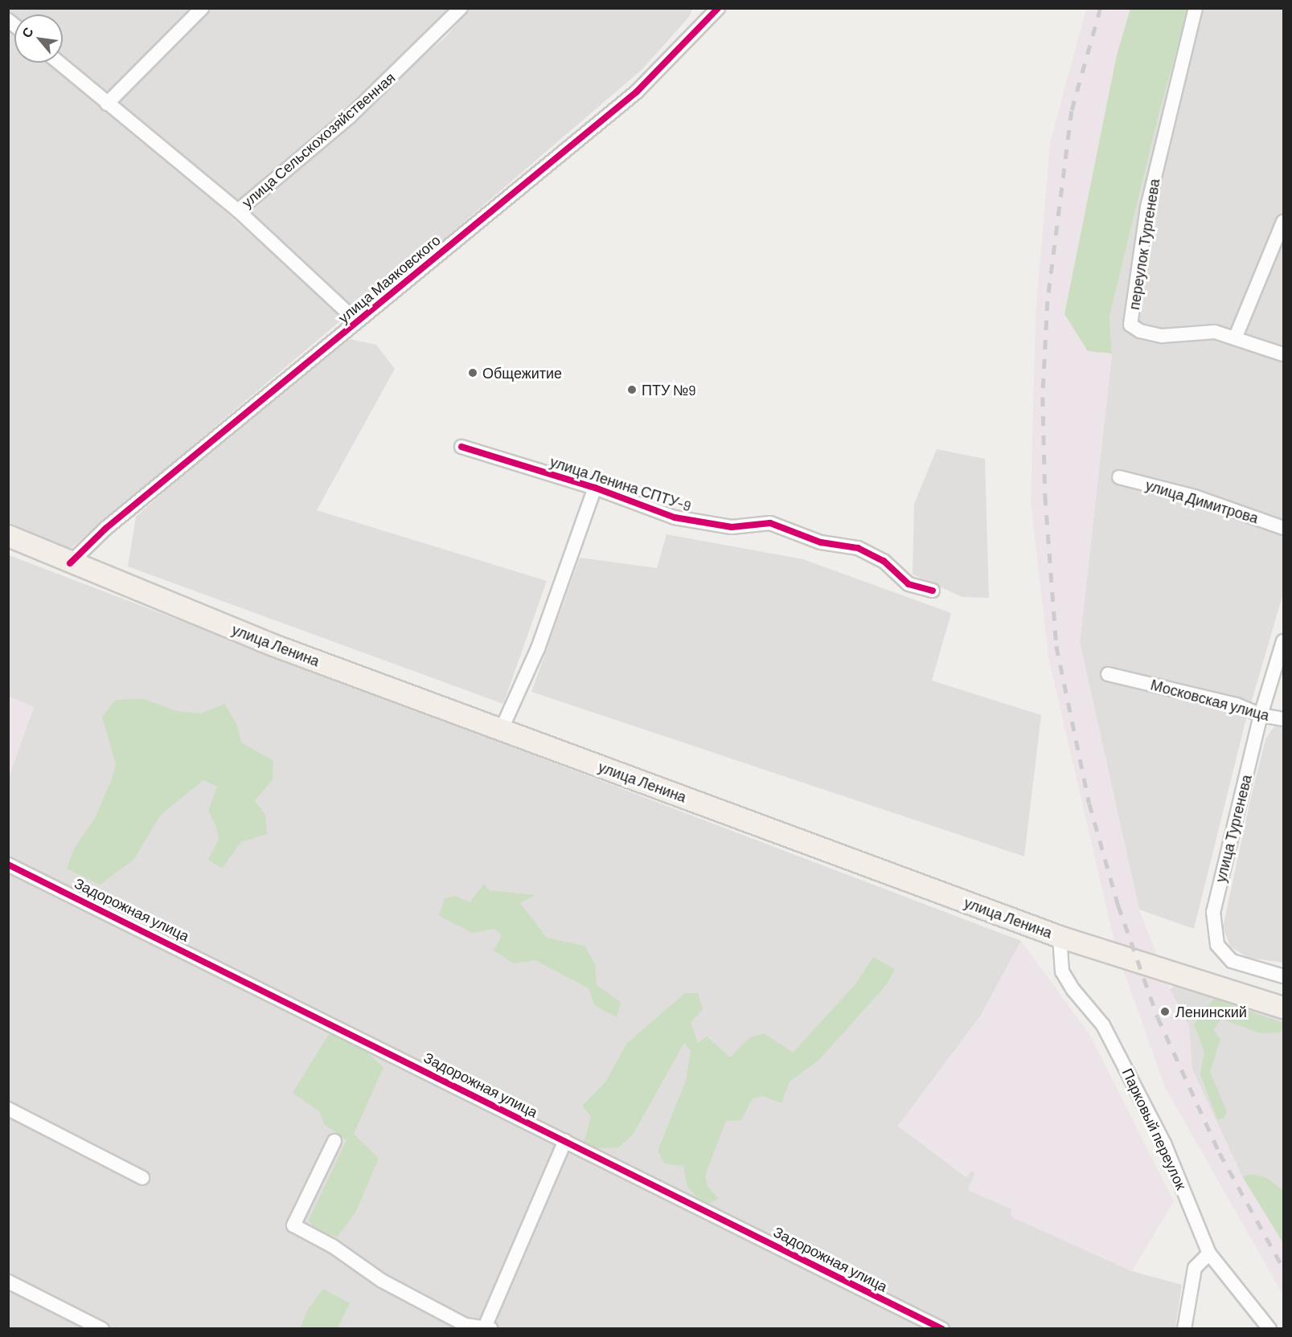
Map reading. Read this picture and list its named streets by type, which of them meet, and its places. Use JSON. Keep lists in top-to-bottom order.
{
  "streets": {
    "main road": ["улица Ленина"],
    "street": [
      "улица Сельскохозяйственная",
      "переулок Тургенева",
      "улица Маяковского",
      "улица Ленина СПТУ-9",
      "улица Димитрова",
      "Московская улица",
      "улица Тургенева",
      "Задорожная улица",
      "Парковый переулок"
    ]
  },
  "crossings": [
    ["улица Маяковского", "улица Ленина"],
    ["улица Ленина", "Парковый переулок"],
    ["Московская улица", "улица Тургенева"]
  ],
  "places": ["Общежитие", "ПТУ №9", "Ленинский"],
  "north": "top left"
}
